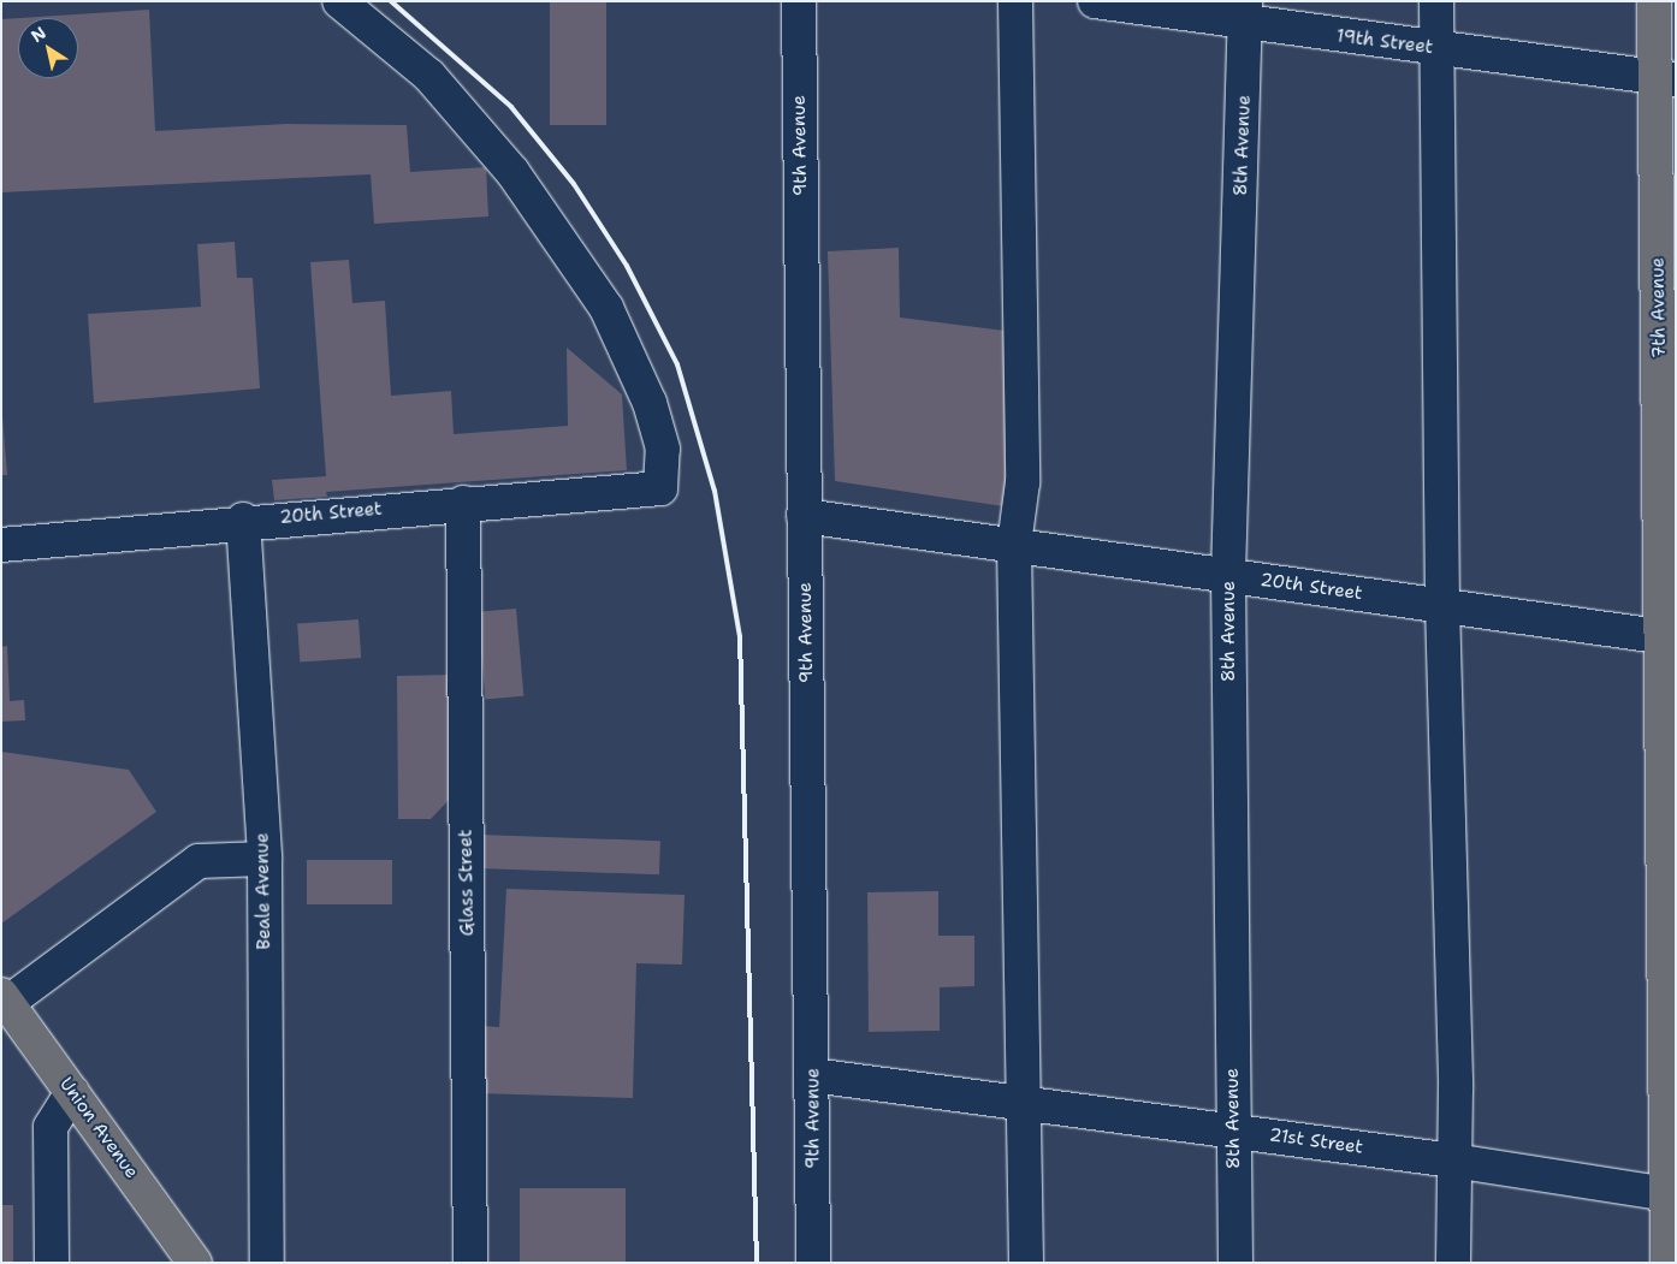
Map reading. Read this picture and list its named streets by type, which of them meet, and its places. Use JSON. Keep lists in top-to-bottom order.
{
  "streets": {
    "main road": ["7th Avenue", "Union Avenue"],
    "street": [
      "19th Street",
      "9th Avenue",
      "8th Avenue",
      "20th Street",
      "Glass Street",
      "Beale Avenue",
      "21st Street"
    ]
  },
  "crossings": [
    ["19th Street", "8th Avenue"],
    ["19th Street", "7th Avenue"],
    ["9th Avenue", "20th Street"],
    ["9th Avenue", "21st Street"],
    ["8th Avenue", "20th Street"],
    ["8th Avenue", "21st Street"],
    ["7th Avenue", "20th Street"],
    ["7th Avenue", "21st Street"],
    ["20th Street", "Glass Street"],
    ["20th Street", "Beale Avenue"]
  ],
  "north": "top left"
}
